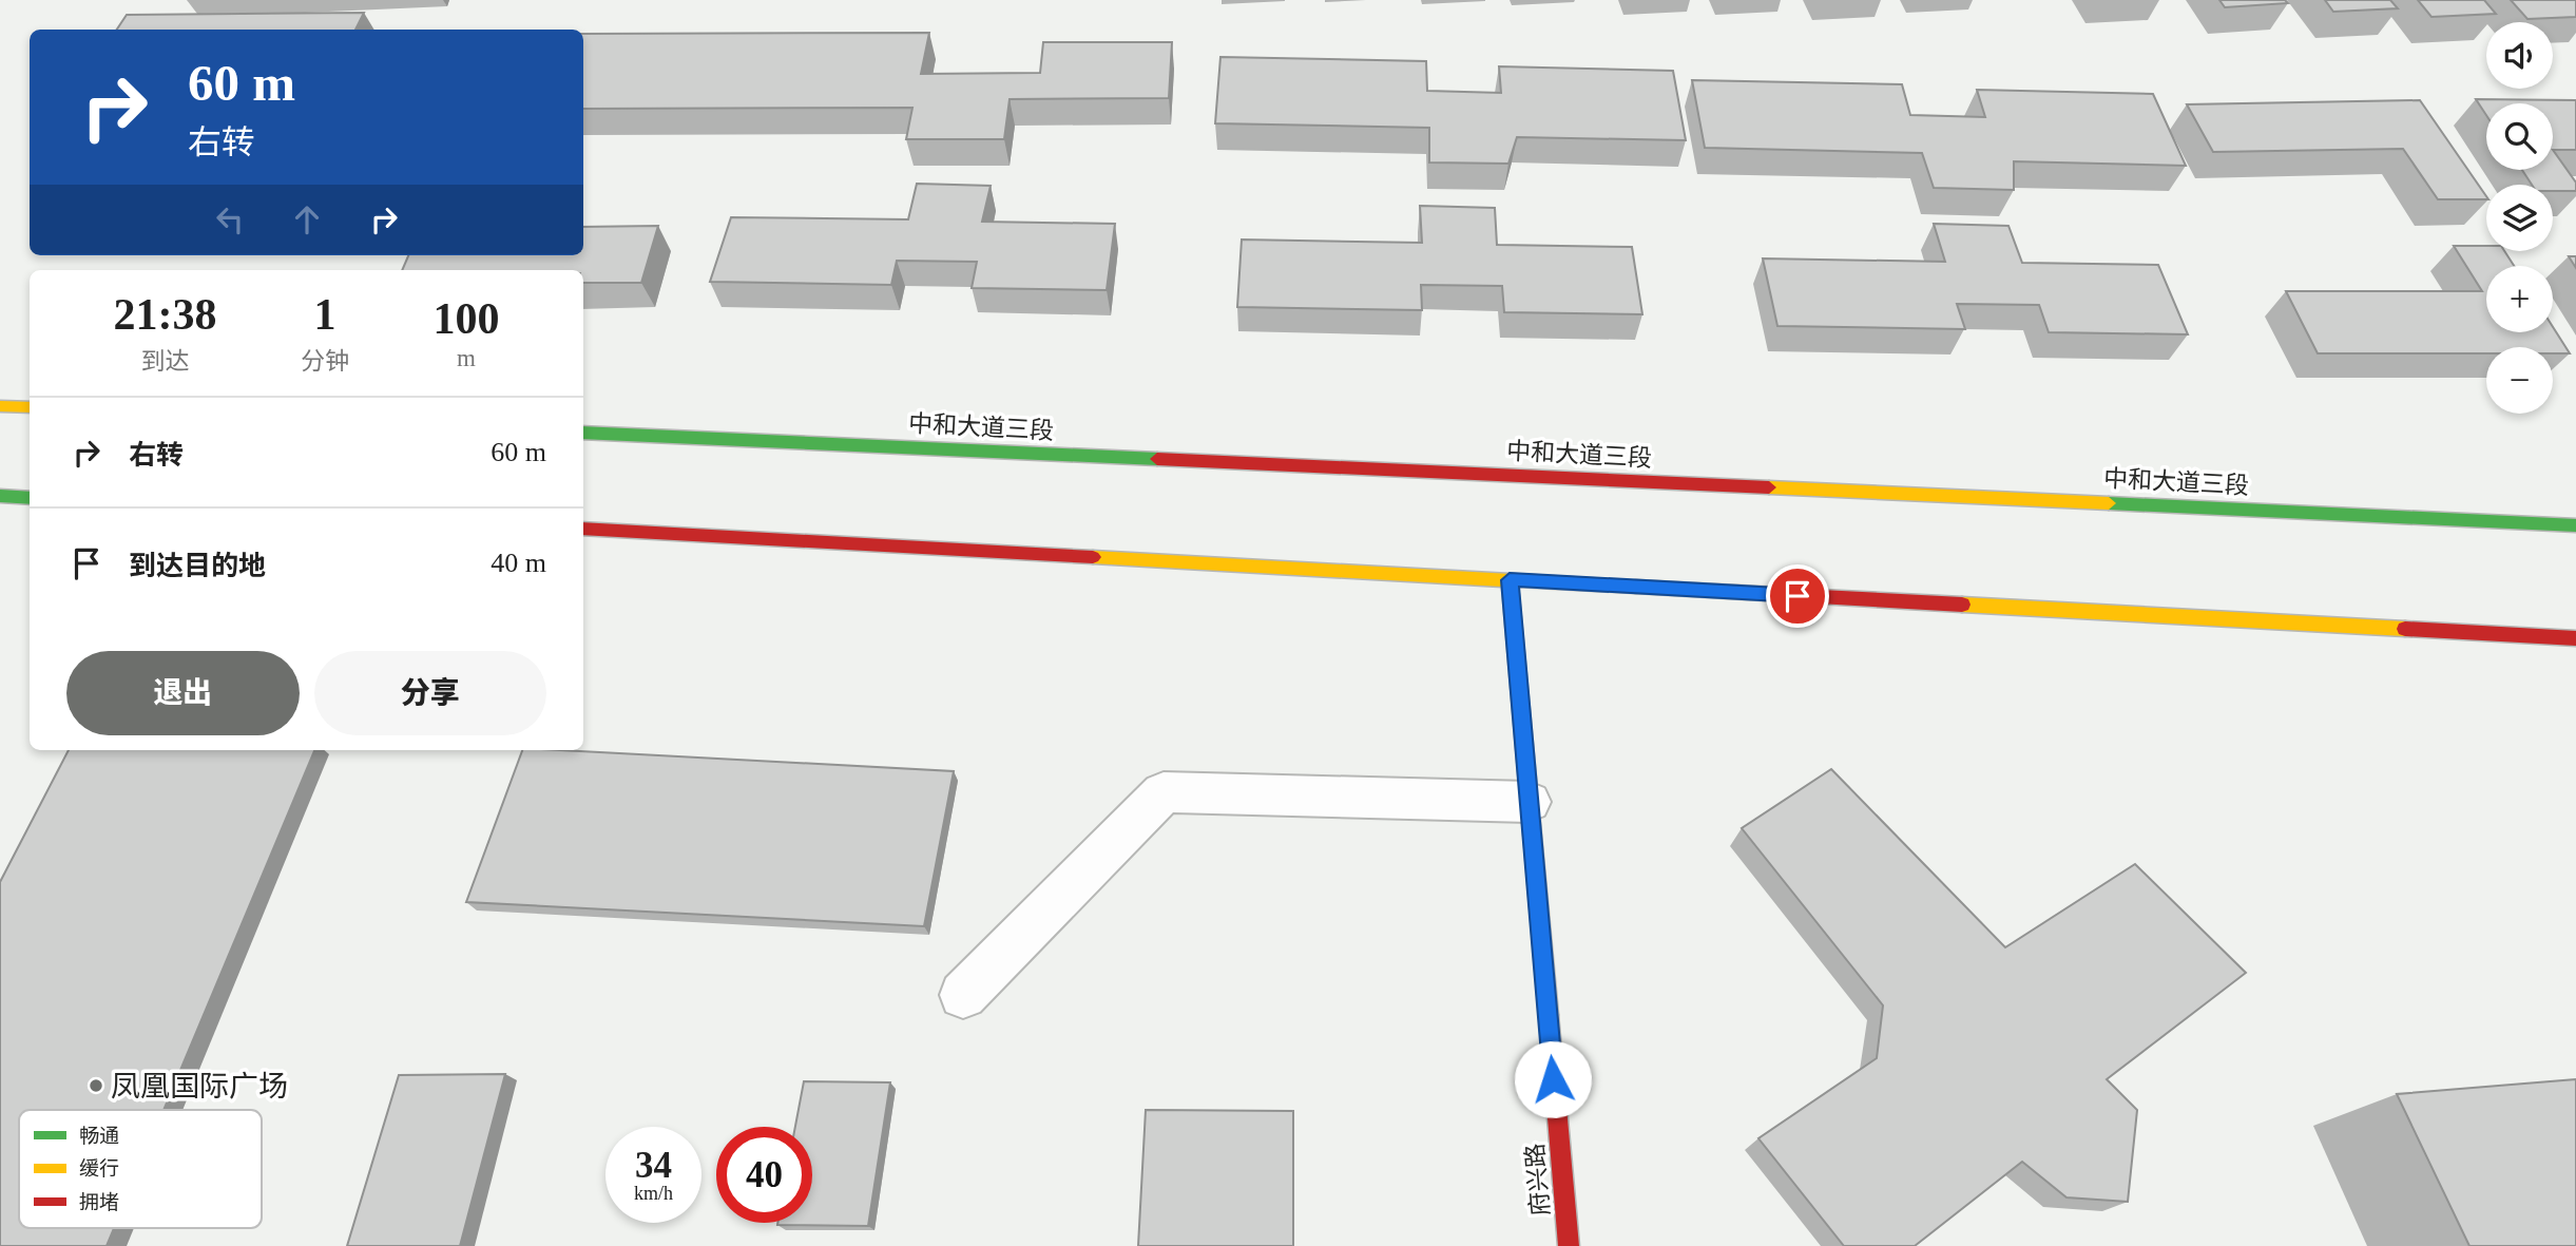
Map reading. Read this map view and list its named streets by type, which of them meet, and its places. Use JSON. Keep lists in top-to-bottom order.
{
  "streets": {
    "main road": ["中和大道三段", "府兴路"]
  },
  "places": ["凤凰国际广场"],
  "legend": ["畅通", "缓行", "拥堵"],
  "page": {
    "map_buttons": ["+", "−"],
    "turn": ["60 m", "右转"],
    "eta": [
      "21:38",
      "到达",
      "1",
      "分钟",
      "100",
      "m"
    ],
    "list": [
      {
        "name": "右转",
        "value": "60 m"
      },
      {
        "name": "到达目的地",
        "value": "40 m"
      }
    ],
    "buttons": ["退出", "分享"],
    "speed": "34 km/h",
    "limit": "40"
  }
}
